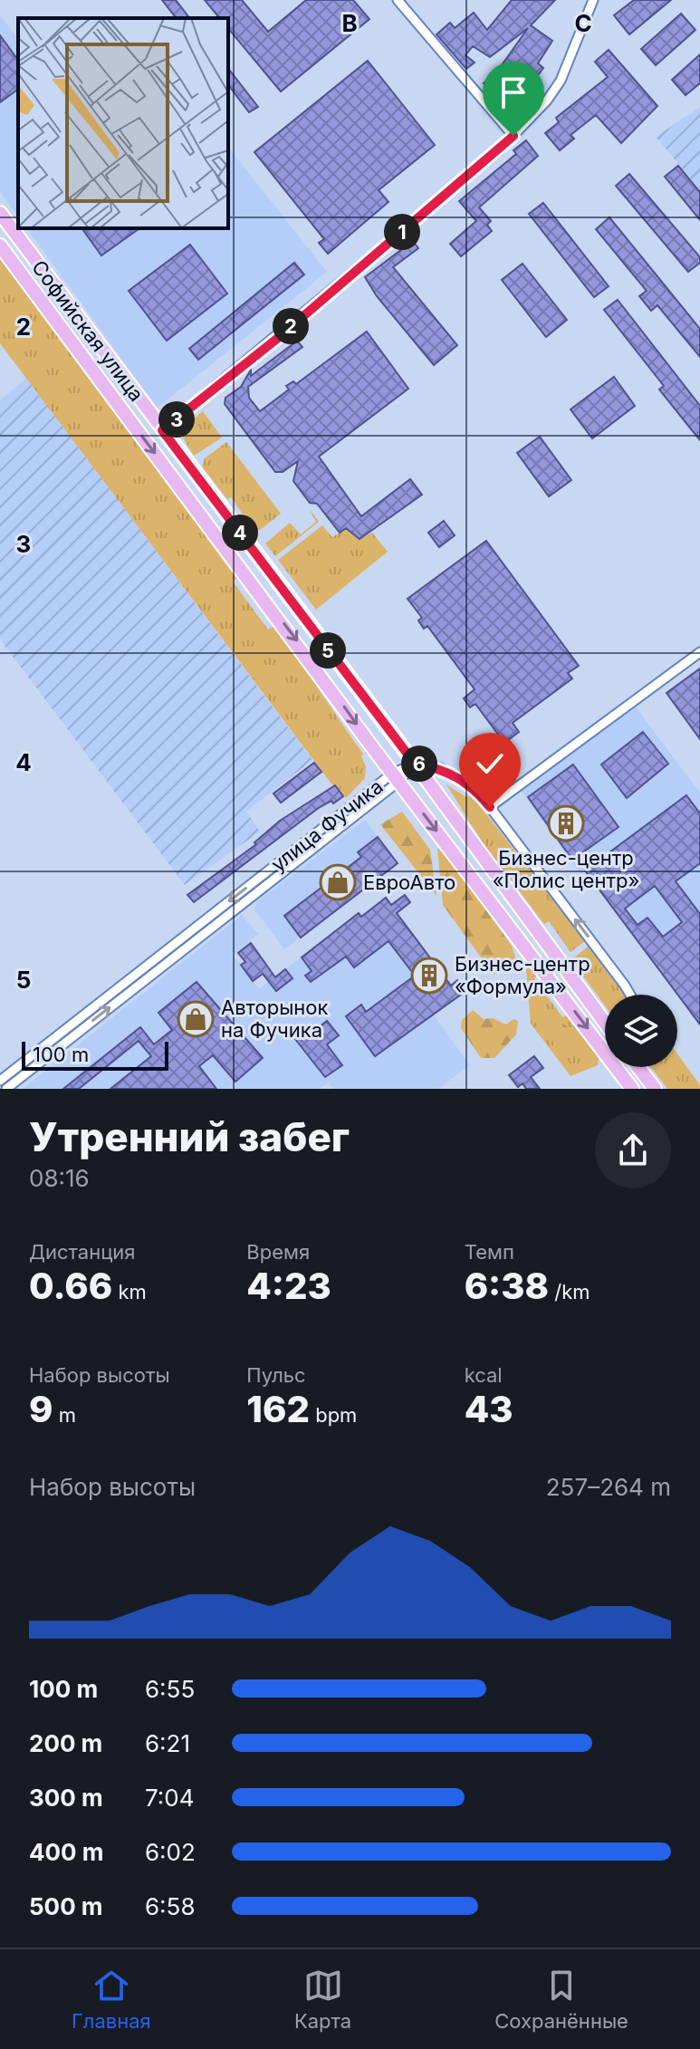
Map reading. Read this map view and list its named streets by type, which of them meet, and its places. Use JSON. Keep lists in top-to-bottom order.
{
  "streets": {
    "main road": ["Софийская улица"],
    "street": ["улица Фучика"]
  },
  "crossings": [
    ["Софийская улица", "улица Фучика"]
  ],
  "places": {
    "building": ["Бизнес-центр «Полис центр»", "Бизнес-центр «Формула»"],
    "shop": ["ЕвроАвто", "Авторынок на Фучика"]
  },
  "scale_bar": "100 m",
  "page": {
    "pins": [
      "1",
      "2",
      "3",
      "4",
      "5",
      "6"
    ],
    "scale": "100 m",
    "heading": ["Утренний забег", "08:16"],
    "stats": [
      ["Дистанция", "0.66 km"],
      ["Время", "4:23"],
      ["Темп", "6:38 /km"],
      ["Набор высоты", "9 m"],
      ["Пульс", "162 bpm"],
      ["kcal", "43"]
    ],
    "chart": ["Набор высоты", "257–264 m"],
    "list": [
      {
        "name": "100 m",
        "note": "6:55"
      },
      {
        "name": "200 m",
        "note": "6:21"
      },
      {
        "name": "300 m",
        "note": "7:04"
      },
      {
        "name": "400 m",
        "note": "6:02"
      },
      {
        "name": "500 m",
        "note": "6:58"
      }
    ],
    "tabs": ["Главная", "Карта", "Сохранённые"]
  },
  "grid": {
    "columns": ["B", "C"],
    "rows": [
      "2",
      "3",
      "4",
      "5"
    ]
  }
}
